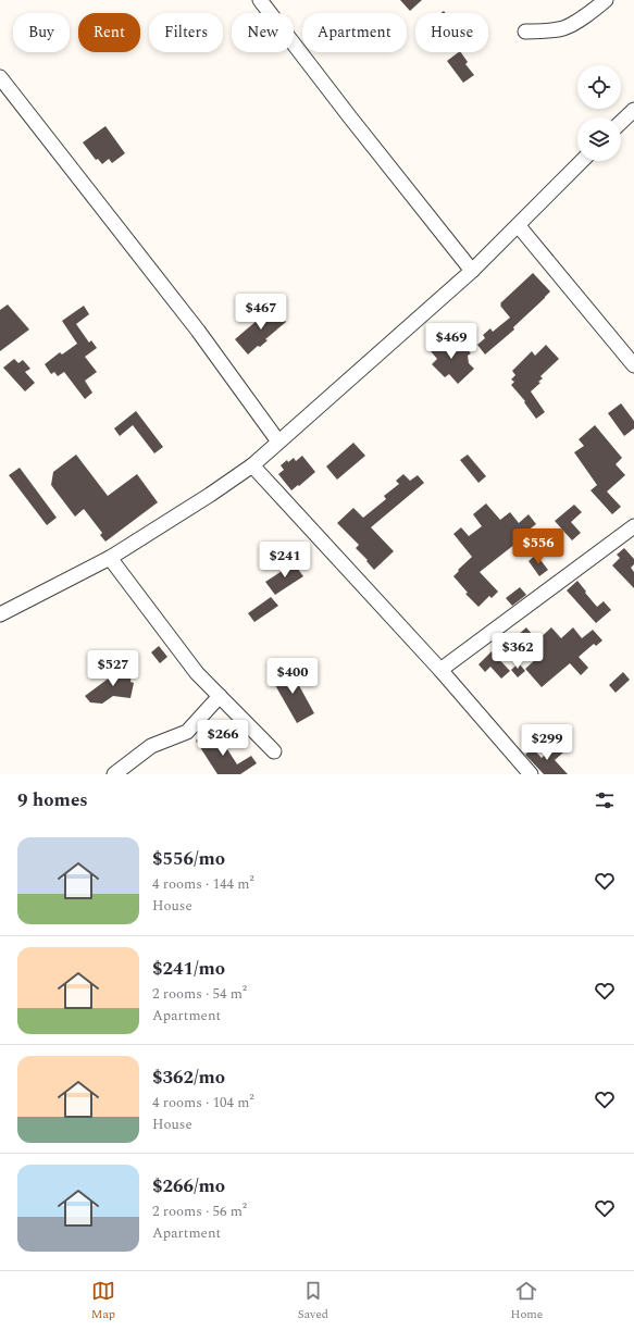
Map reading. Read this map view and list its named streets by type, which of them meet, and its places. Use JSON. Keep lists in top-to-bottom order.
{
  "page": {
    "chip": [
      "Buy",
      "Rent",
      "Filters",
      "New",
      "Apartment",
      "House"
    ],
    "price": [
      "$467",
      "$469",
      "$556",
      "$241",
      "$362",
      "$527",
      "$400",
      "$266",
      "$299"
    ],
    "heading": "9 homes",
    "list": [
      {
        "name": "$556/mo",
        "note": "4 rooms · 144 m² · House"
      },
      {
        "name": "$241/mo",
        "note": "2 rooms · 54 m² · Apartment"
      },
      {
        "name": "$362/mo",
        "note": "4 rooms · 104 m² · House"
      },
      {
        "name": "$266/mo",
        "note": "2 rooms · 56 m² · Apartment"
      }
    ],
    "tabs": ["Map", "Saved", "Home"]
  }
}
